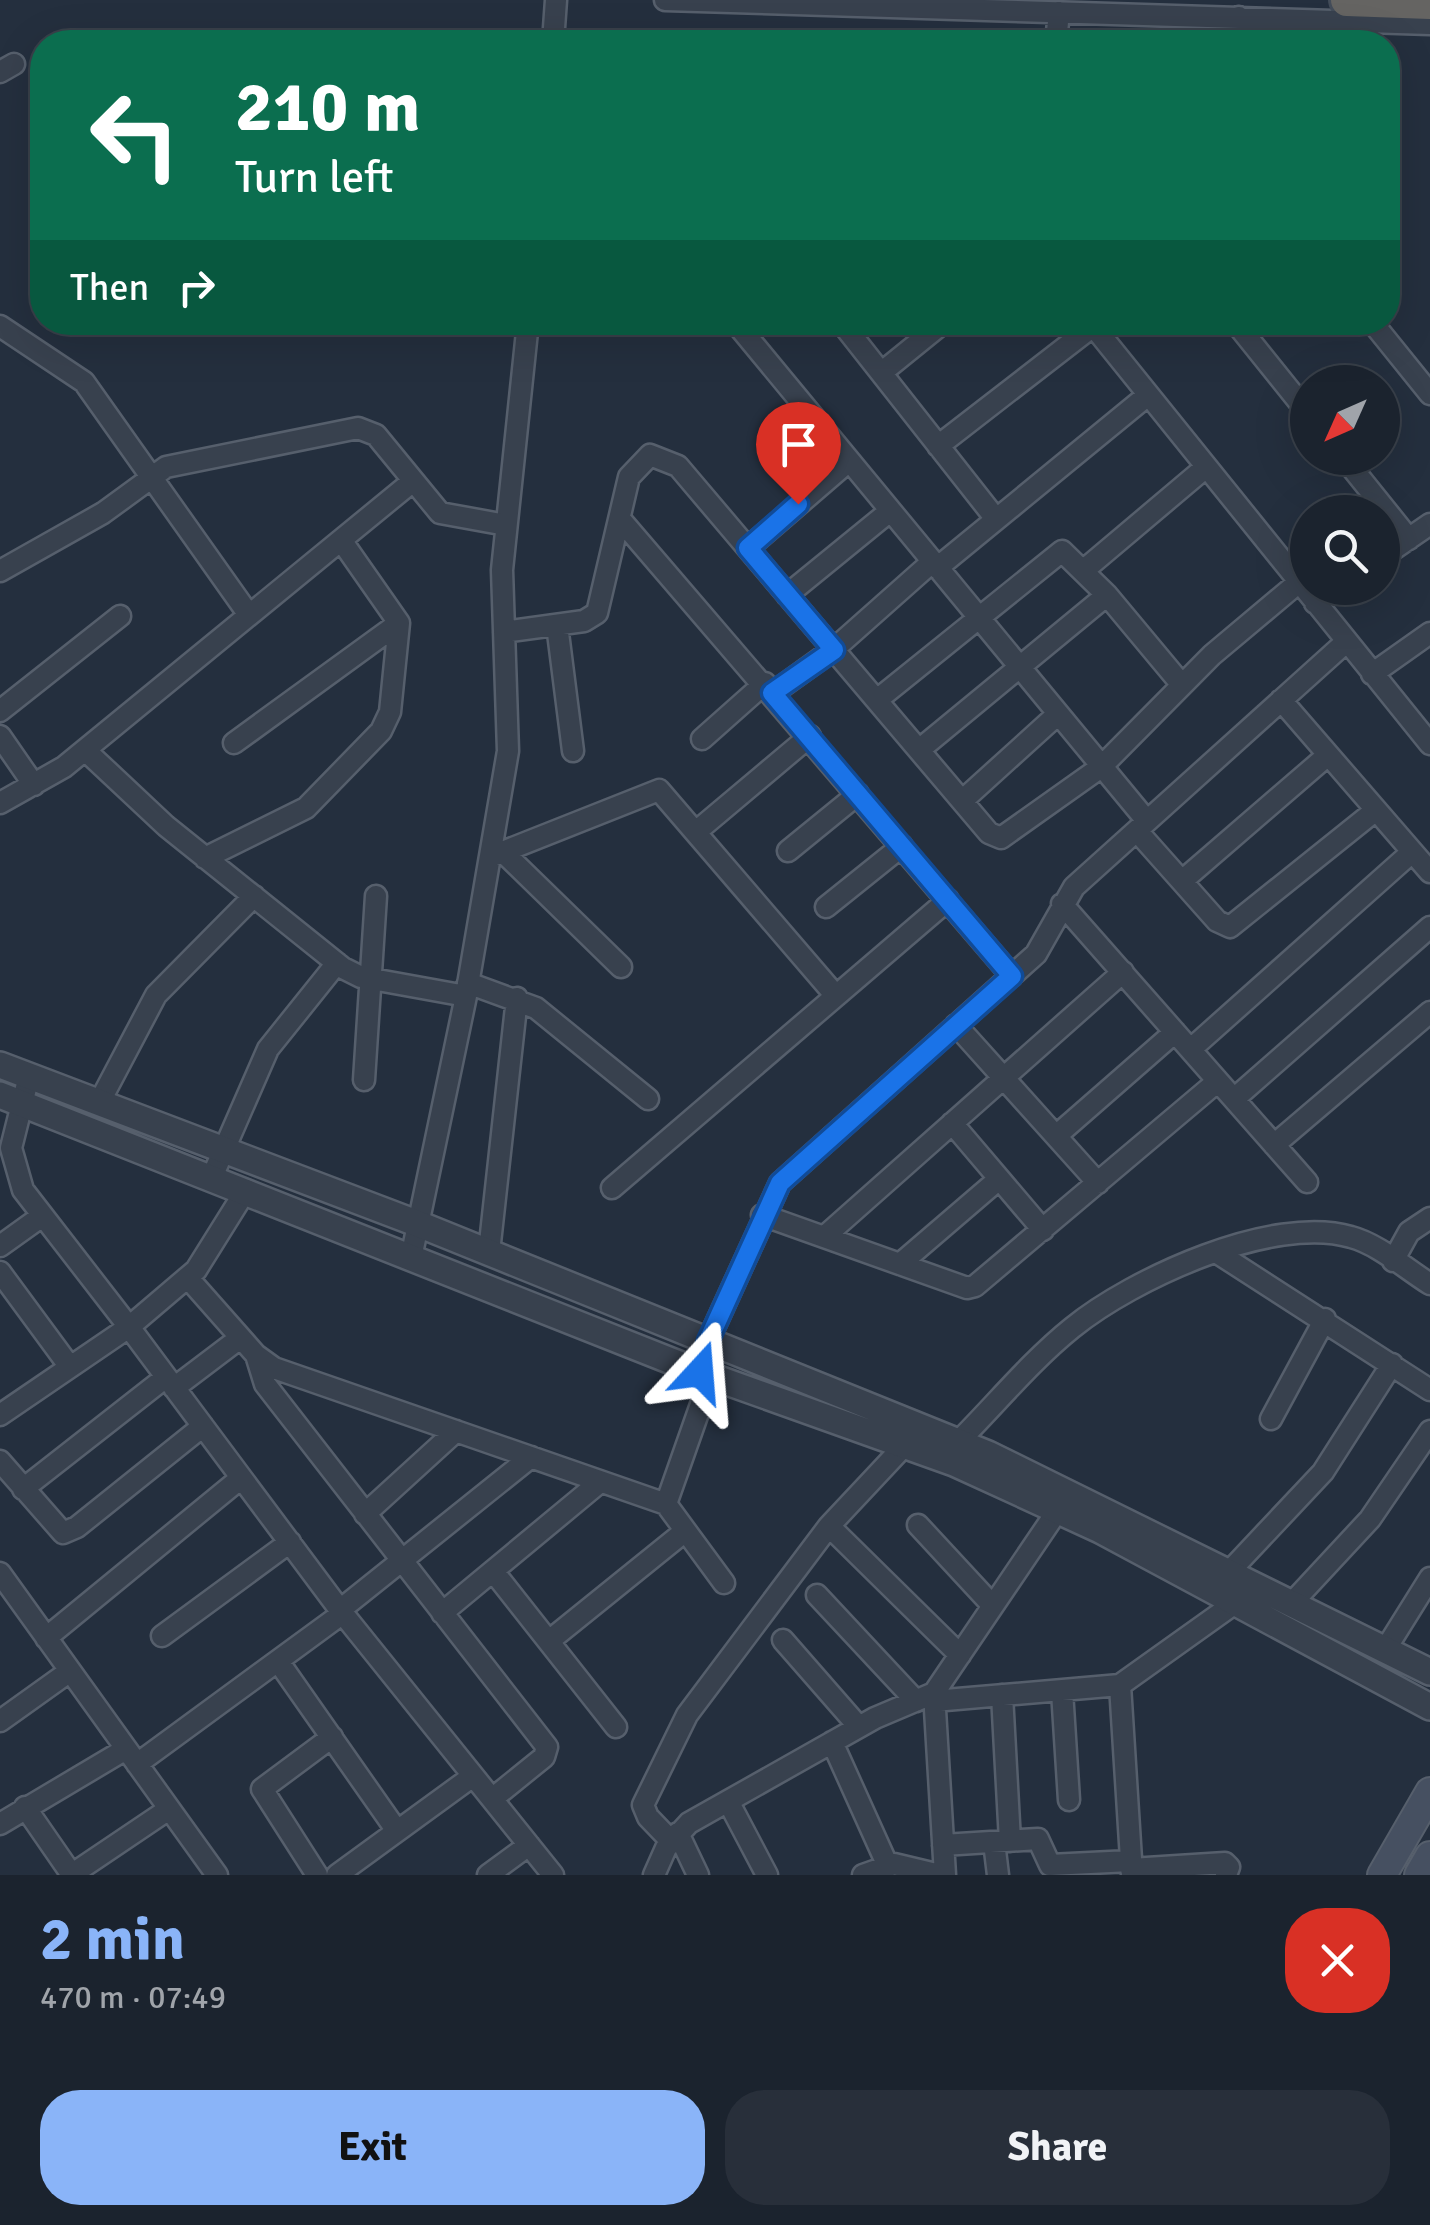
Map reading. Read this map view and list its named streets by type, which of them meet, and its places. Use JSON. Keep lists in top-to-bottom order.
{
  "north": "bottom left",
  "page": {
    "turn": ["210 m", "Turn left"],
    "then": "Then",
    "heading": ["2 min", "470 m · 07:49"],
    "buttons": ["Exit", "Share"]
  }
}
